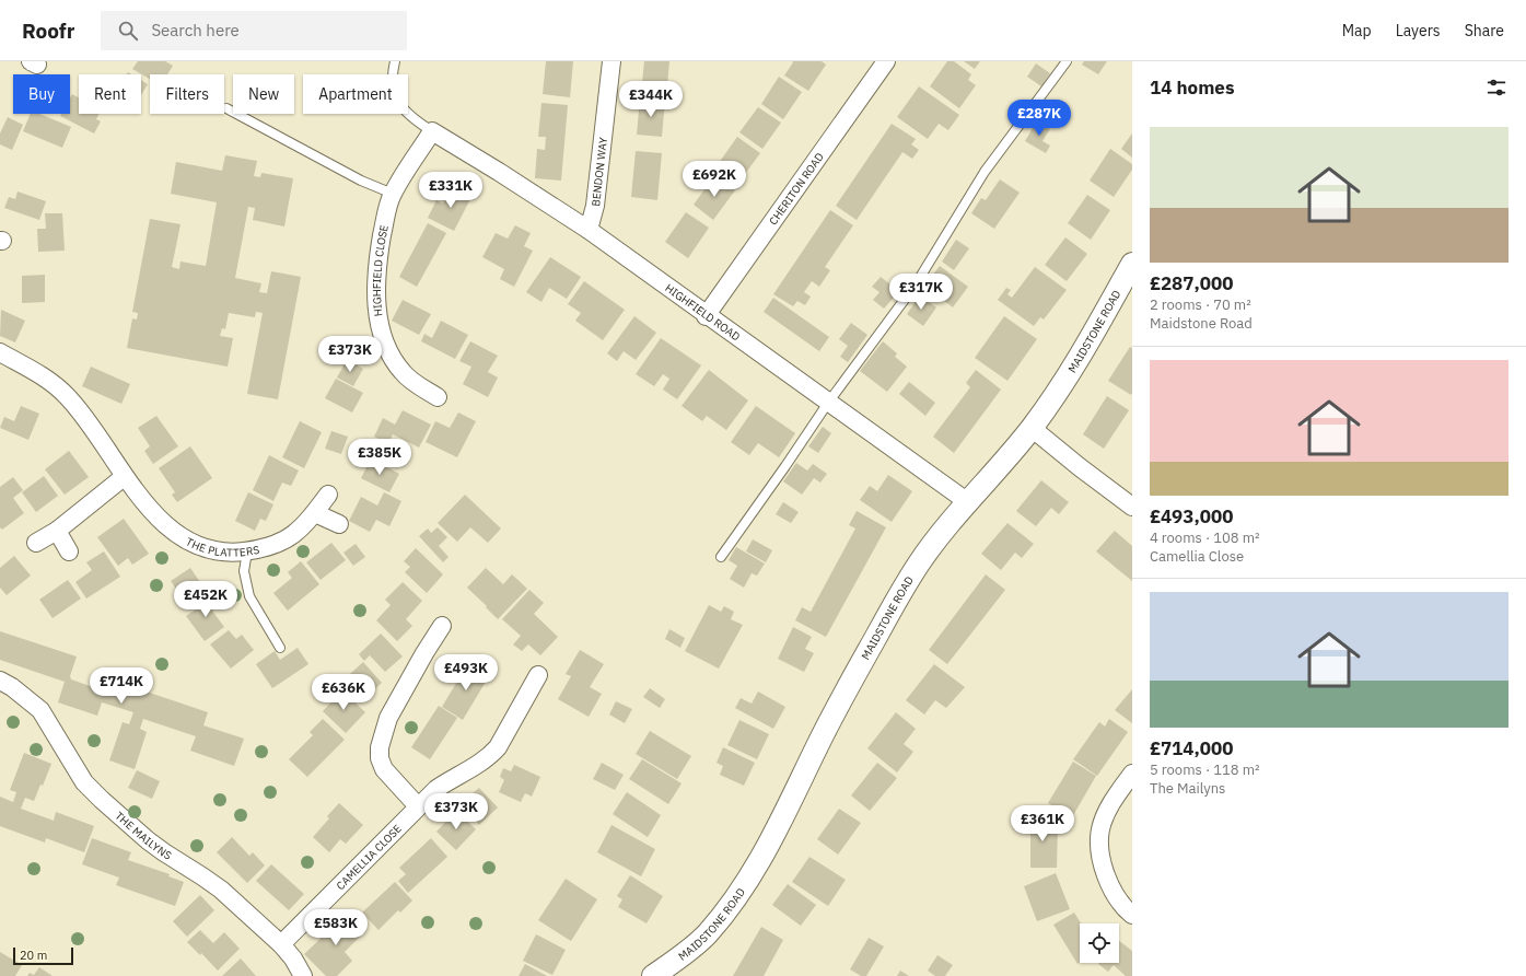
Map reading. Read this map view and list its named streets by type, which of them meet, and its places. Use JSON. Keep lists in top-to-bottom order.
{
  "streets": {
    "street": [
      "BENDON WAY",
      "CHERITON ROAD",
      "HIGHFIELD CLOSE",
      "HIGHFIELD ROAD",
      "MAIDSTONE ROAD",
      "THE PLATTERS",
      "THE MAILYNS",
      "CAMELLIA CLOSE"
    ]
  },
  "crossings": [
    ["BENDON WAY", "HIGHFIELD ROAD"],
    ["CHERITON ROAD", "HIGHFIELD ROAD"],
    ["HIGHFIELD CLOSE", "HIGHFIELD ROAD"],
    ["HIGHFIELD ROAD", "MAIDSTONE ROAD"],
    ["THE MAILYNS", "CAMELLIA CLOSE"]
  ],
  "scale_bar": "20 m",
  "page": {
    "header": "Roofr",
    "search": "Search here",
    "nav": ["Map", "Layers", "Share"],
    "heading": "14 homes",
    "chip": [
      "Buy",
      "Rent",
      "Filters",
      "New",
      "Apartment"
    ],
    "price": [
      "£344K",
      "£287K",
      "£692K",
      "£331K",
      "£317K",
      "£373K",
      "£385K",
      "£452K",
      "£493K",
      "£714K",
      "£636K",
      "£373K",
      "£361K",
      "£583K"
    ],
    "list": [
      {
        "name": "£287,000",
        "note": "2 rooms · 70 m² · Maidstone Road"
      },
      {
        "name": "£493,000",
        "note": "4 rooms · 108 m² · Camellia Close"
      },
      {
        "name": "£714,000",
        "note": "5 rooms · 118 m² · The Mailyns"
      }
    ],
    "scale": "20 m"
  }
}
